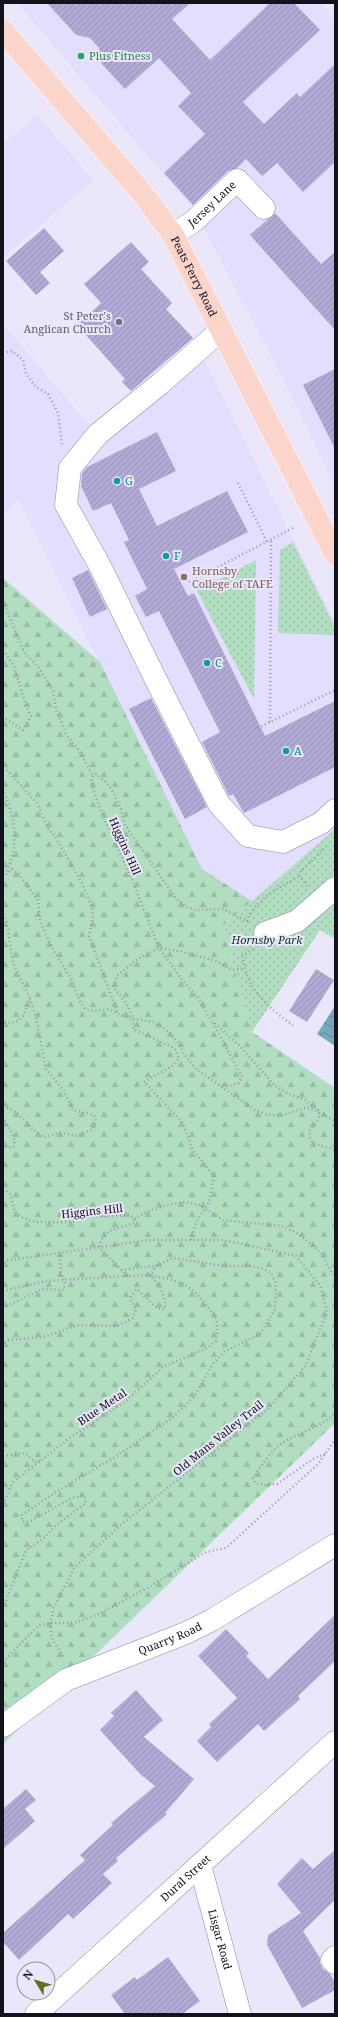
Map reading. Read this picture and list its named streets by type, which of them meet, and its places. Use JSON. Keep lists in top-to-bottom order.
{
  "streets": {
    "main road": ["Peats Ferry Road"],
    "street": [
      "Jersey Lane",
      "Quarry Road",
      "Dural Street",
      "Lisgar Road"
    ],
    "path": ["Higgins Hill", "Blue Metal", "Old Mans Valley Trail"]
  },
  "crossings": [
    ["Jersey Lane", "Peats Ferry Road"],
    ["Dural Street", "Lisgar Road"]
  ],
  "parks": ["Hornsby Park"],
  "places": [
    "Plus Fitness",
    "St Peter's Anglican Church",
    "G",
    "F",
    "Hornsby College of TAFE",
    "C",
    "A"
  ],
  "north": "top left"
}
